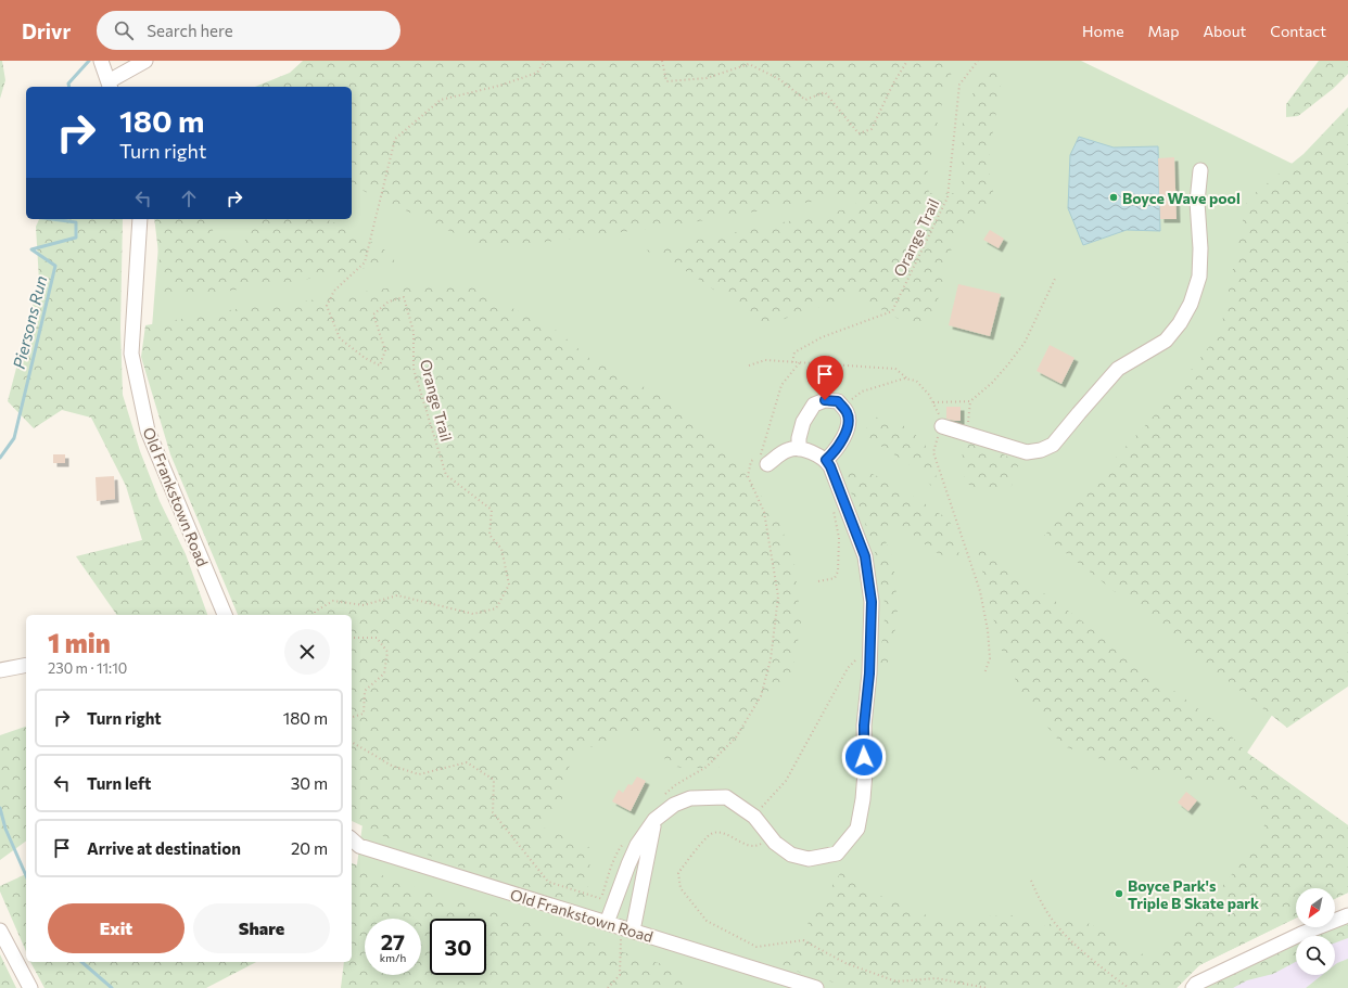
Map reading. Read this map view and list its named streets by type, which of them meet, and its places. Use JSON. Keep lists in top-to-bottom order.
{
  "streets": {
    "street": ["Old Frankstown Road"],
    "path": ["Orange Trail"]
  },
  "water": ["Piersons Run"],
  "places": ["Boyce Wave pool", "Boyce Park's Triple B Skate park"],
  "north": "bottom left",
  "page": {
    "header": "Drivr",
    "search": "Search here",
    "nav": [
      "Home",
      "Map",
      "About",
      "Contact"
    ],
    "turn": ["180 m", "Turn right"],
    "heading": ["1 min", "230 m · 11:10"],
    "list": [
      {
        "name": "Turn right",
        "value": "180 m"
      },
      {
        "name": "Turn left",
        "value": "30 m"
      },
      {
        "name": "Arrive at destination",
        "value": "20 m"
      }
    ],
    "buttons": ["Exit", "Share"],
    "speed": "27 km/h",
    "limit": "30"
  }
}
